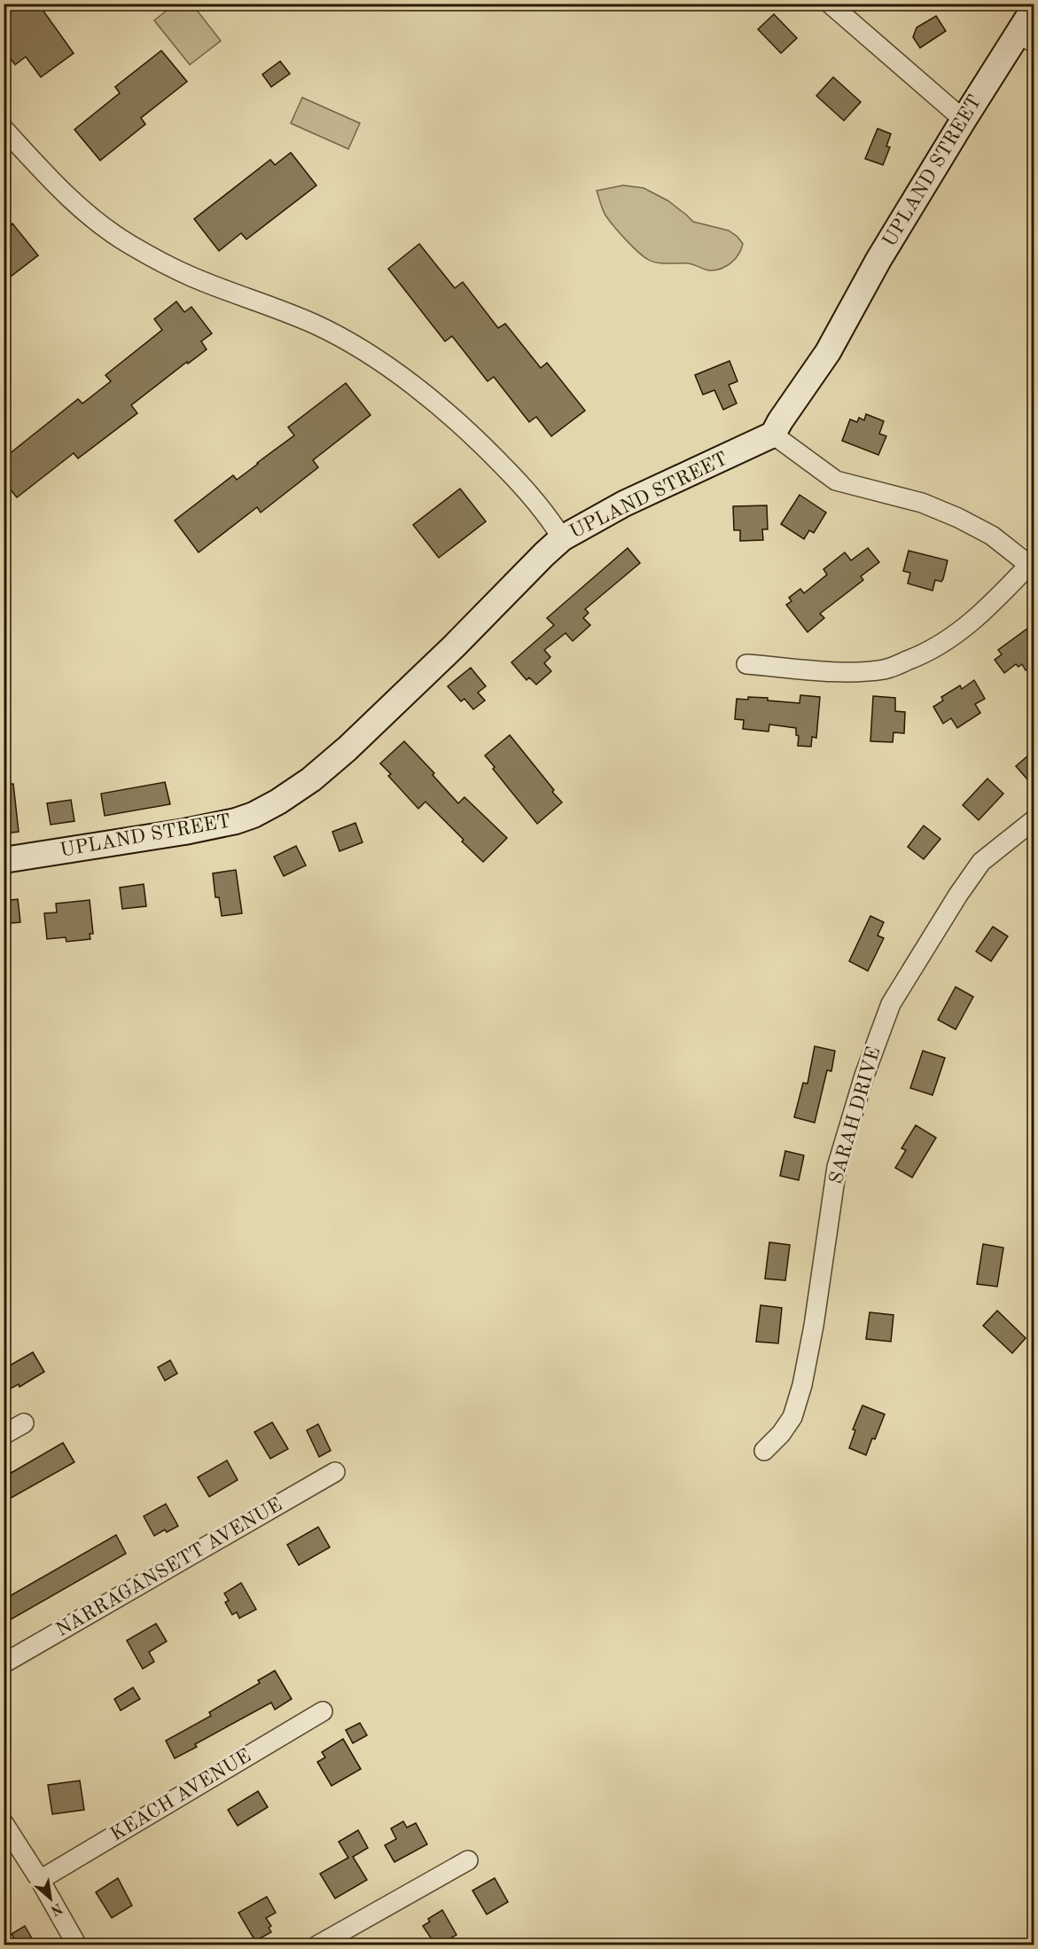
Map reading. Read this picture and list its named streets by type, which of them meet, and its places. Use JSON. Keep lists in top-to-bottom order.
{
  "streets": {
    "street": [
      "UPLAND STREET",
      "SARAH DRIVE",
      "NARRAGANSETT AVENUE",
      "KEACH AVENUE"
    ]
  },
  "north": "bottom right"
}
